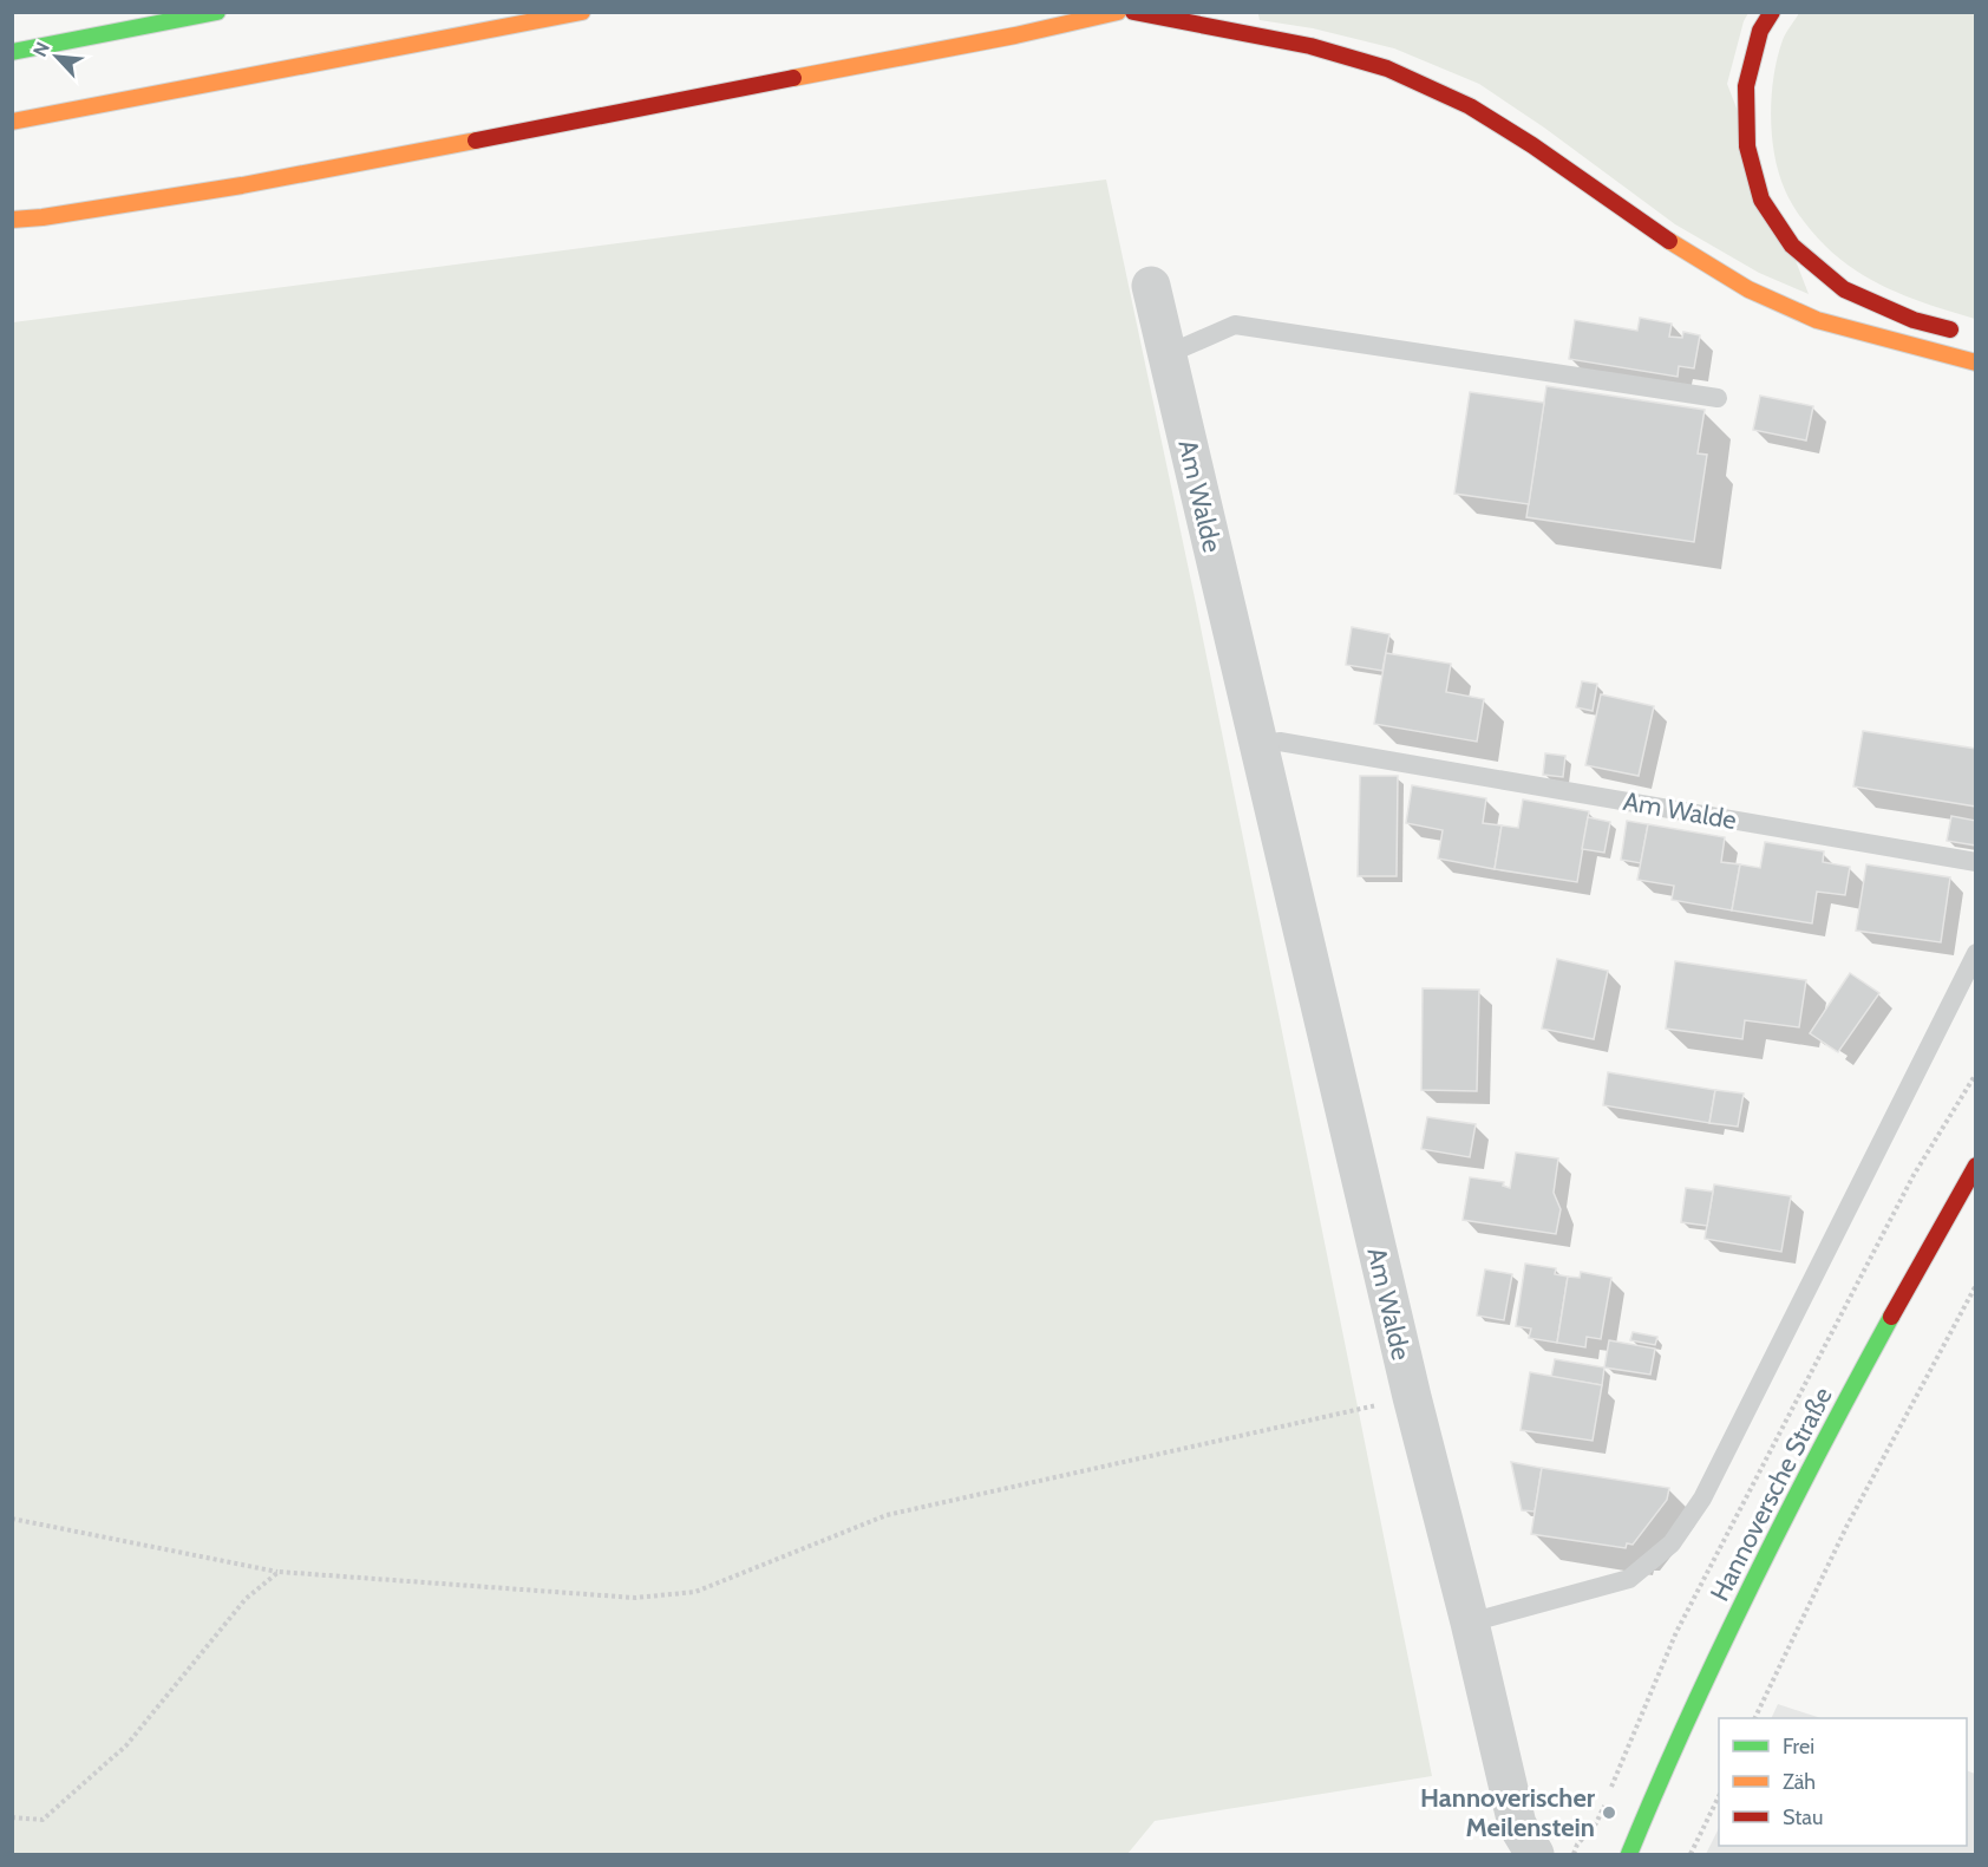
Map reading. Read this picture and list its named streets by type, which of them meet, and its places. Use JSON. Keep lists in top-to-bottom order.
{
  "streets": {
    "main road": ["Hannoversche Straße"],
    "street": ["Am Walde"]
  },
  "places": ["Hannoverischer Meilenstein"],
  "legend": ["Frei", "Zäh", "Stau"],
  "north": "top left"
}
